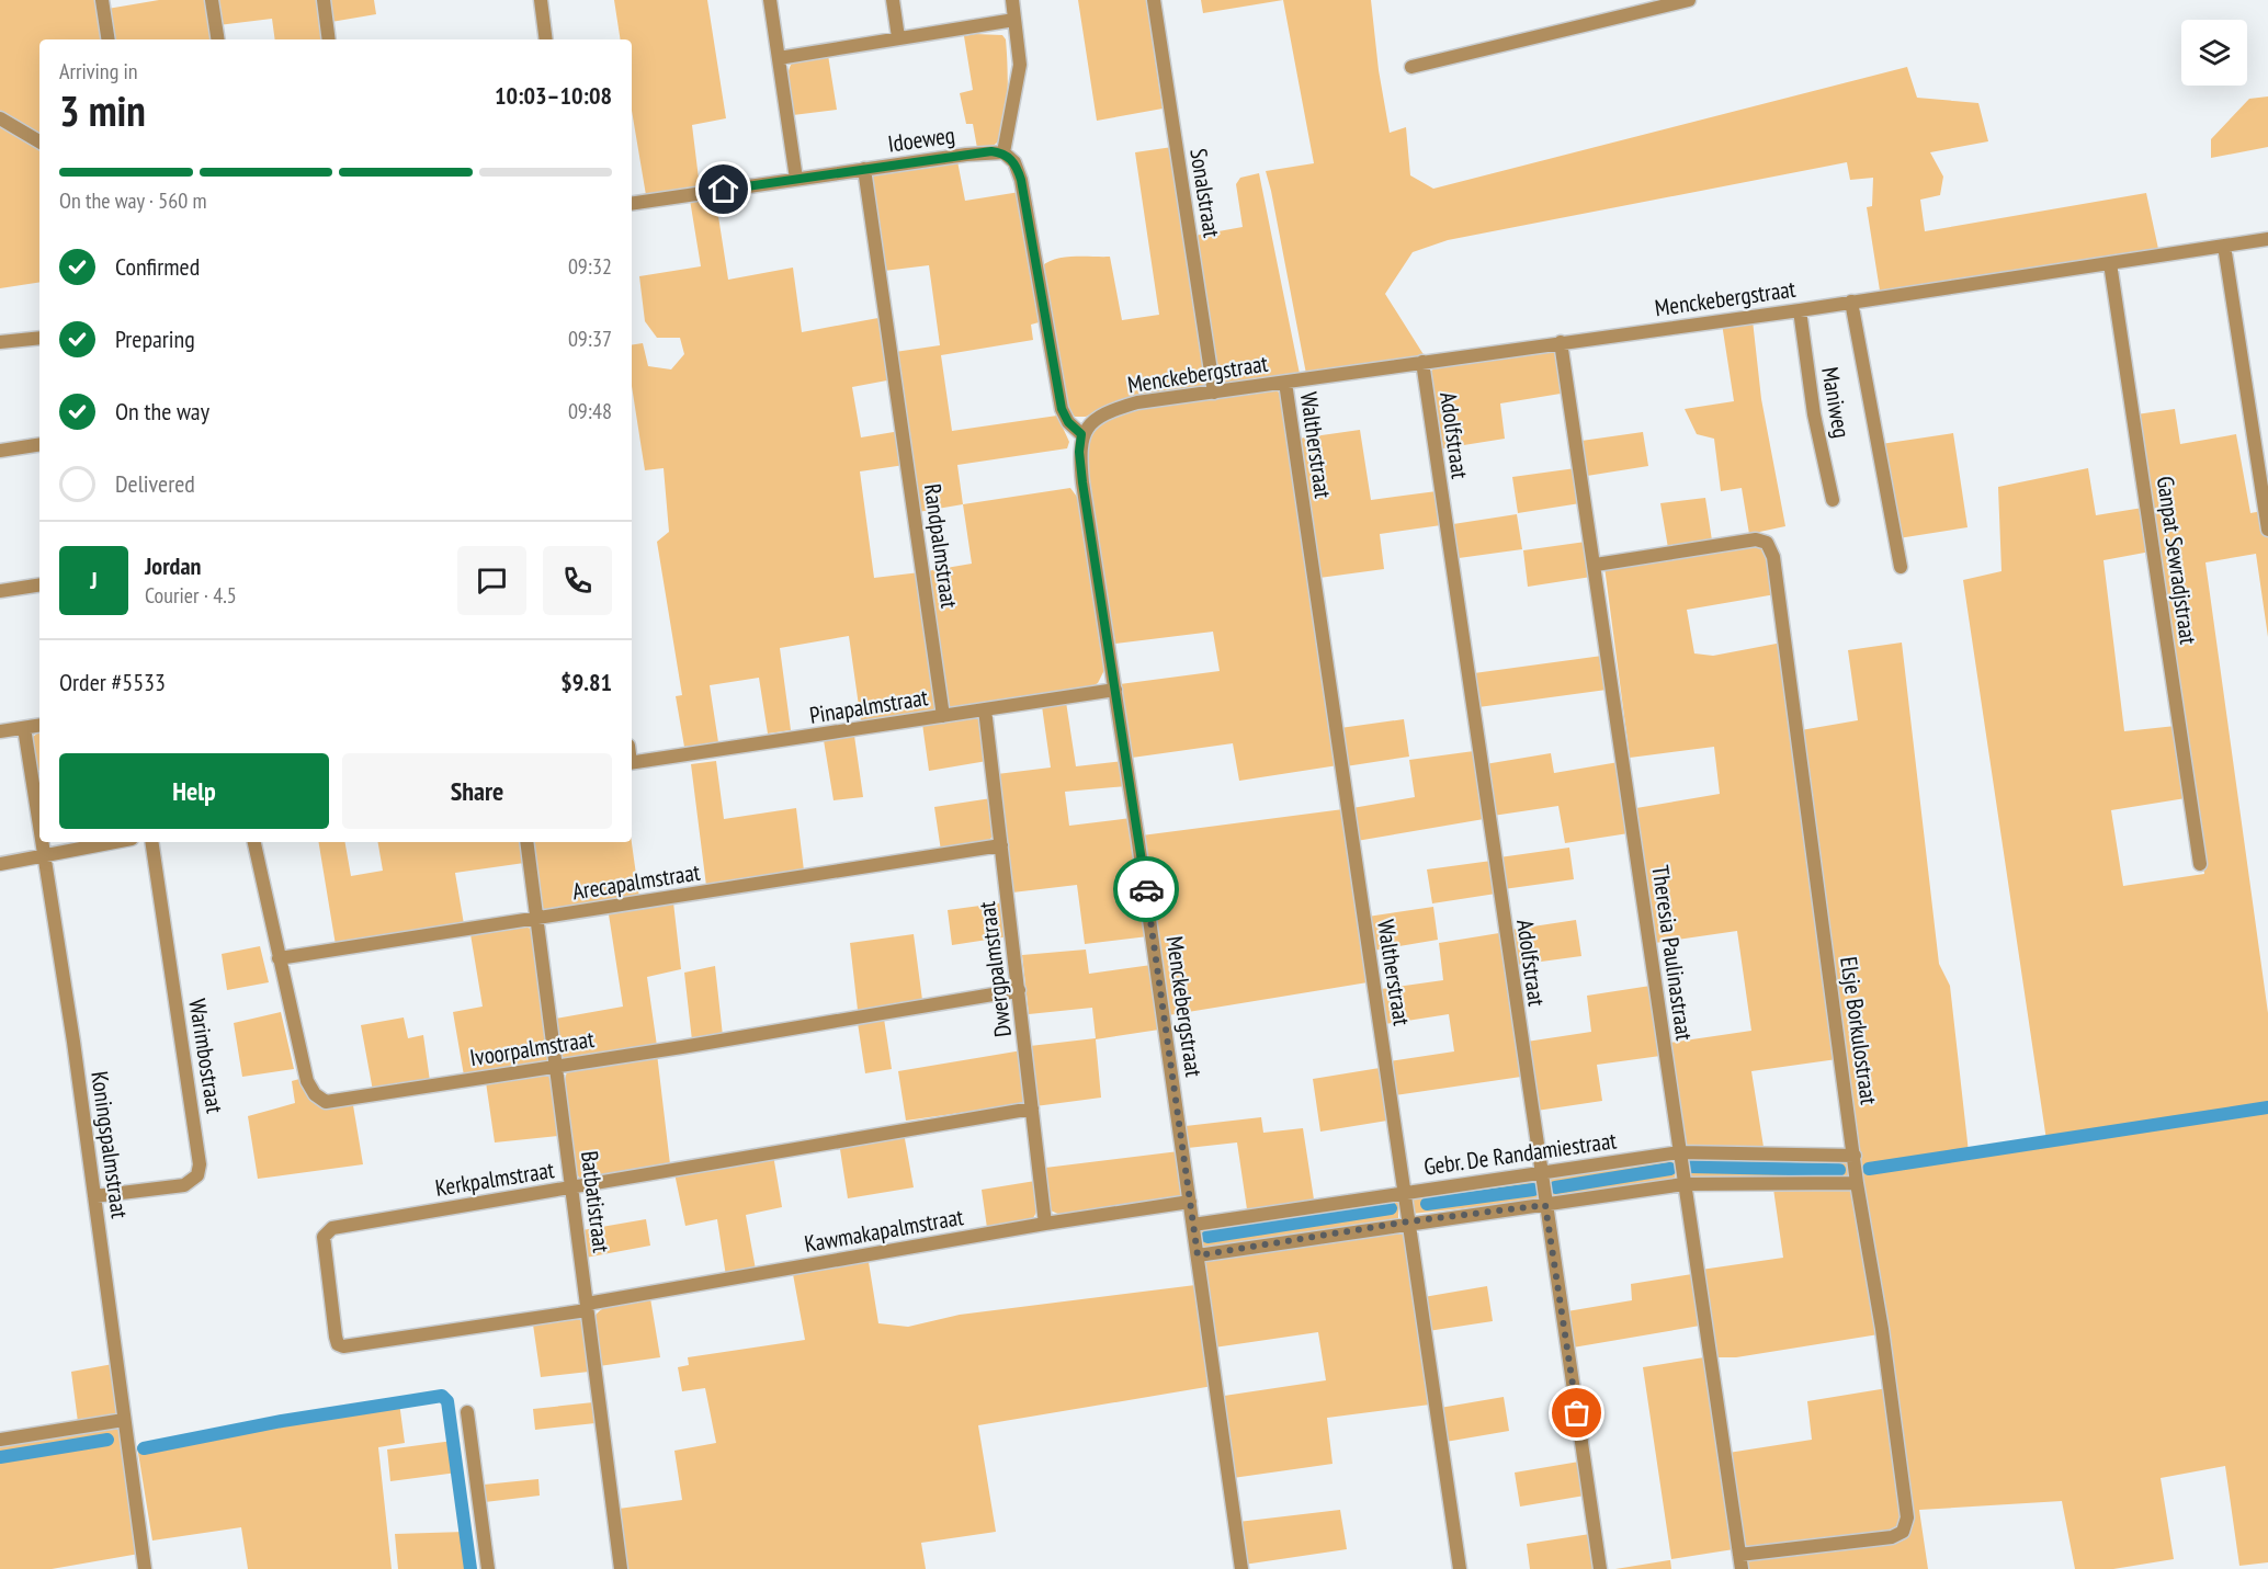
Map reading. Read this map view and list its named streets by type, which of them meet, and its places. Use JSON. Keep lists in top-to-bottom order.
{
  "streets": {
    "street": [
      "Idoeweg",
      "Sonalstraat",
      "Menckebergstraat",
      "Maniweg",
      "Adolfstraat",
      "Waltherstraat",
      "Randpalmstraat",
      "Ganpat Sewradjstraat",
      "Pinapalmstraat",
      "Arecapalmstraat",
      "Theresia Paulinastraat",
      "Dwergpalmstraat",
      "Elsje Borkulostraat",
      "Ivoorpalmstraat",
      "Warimbostraat",
      "Koningspalmstraat",
      "Gebr. De Randamiestraat",
      "Kerkpalmstraat",
      "Batbatistraat",
      "Kawmakapalmstraat"
    ]
  },
  "crossings": [
    ["Idoeweg", "Randpalmstraat"],
    ["Sonalstraat", "Menckebergstraat"],
    ["Menckebergstraat", "Maniweg"],
    ["Menckebergstraat", "Adolfstraat"],
    ["Menckebergstraat", "Waltherstraat"],
    ["Menckebergstraat", "Ganpat Sewradjstraat"],
    ["Menckebergstraat", "Pinapalmstraat"],
    ["Menckebergstraat", "Theresia Paulinastraat"],
    ["Menckebergstraat", "Gebr. De Randamiestraat"],
    ["Menckebergstraat", "Kawmakapalmstraat"],
    ["Adolfstraat", "Gebr. De Randamiestraat"],
    ["Waltherstraat", "Gebr. De Randamiestraat"],
    ["Randpalmstraat", "Pinapalmstraat"],
    ["Pinapalmstraat", "Dwergpalmstraat"],
    ["Arecapalmstraat", "Dwergpalmstraat"],
    ["Arecapalmstraat", "Ivoorpalmstraat"],
    ["Arecapalmstraat", "Batbatistraat"],
    ["Theresia Paulinastraat", "Elsje Borkulostraat"],
    ["Theresia Paulinastraat", "Gebr. De Randamiestraat"],
    ["Dwergpalmstraat", "Ivoorpalmstraat"],
    ["Dwergpalmstraat", "Kerkpalmstraat"],
    ["Dwergpalmstraat", "Kawmakapalmstraat"],
    ["Elsje Borkulostraat", "Gebr. De Randamiestraat"],
    ["Ivoorpalmstraat", "Batbatistraat"],
    ["Warimbostraat", "Koningspalmstraat"],
    ["Kerkpalmstraat", "Batbatistraat"],
    ["Kerkpalmstraat", "Kawmakapalmstraat"],
    ["Batbatistraat", "Kawmakapalmstraat"]
  ],
  "page": {
    "heading": ["3 min", "Arriving in", "10:03–10:08"],
    "panel": [
      "Jordan",
      "Courier · 4.5",
      "Order #5533",
      "$9.81"
    ],
    "bar": "On the way · 560 m",
    "list": [
      ["Confirmed", "09:32"],
      ["Preparing", "09:37"],
      ["On the way", "09:48"],
      "Delivered"
    ],
    "round": "J",
    "buttons": ["Help", "Share"]
  }
}
